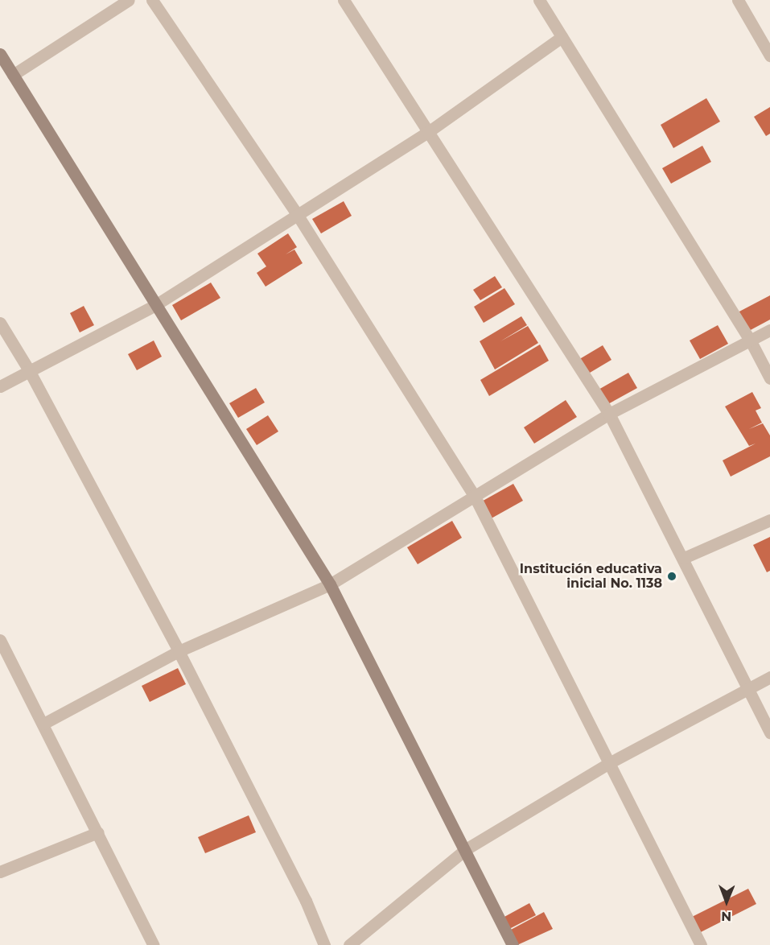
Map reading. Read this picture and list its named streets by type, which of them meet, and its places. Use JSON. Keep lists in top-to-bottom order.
{
  "places": ["Institución educativa inicial No. 1138"],
  "north": "bottom"
}
